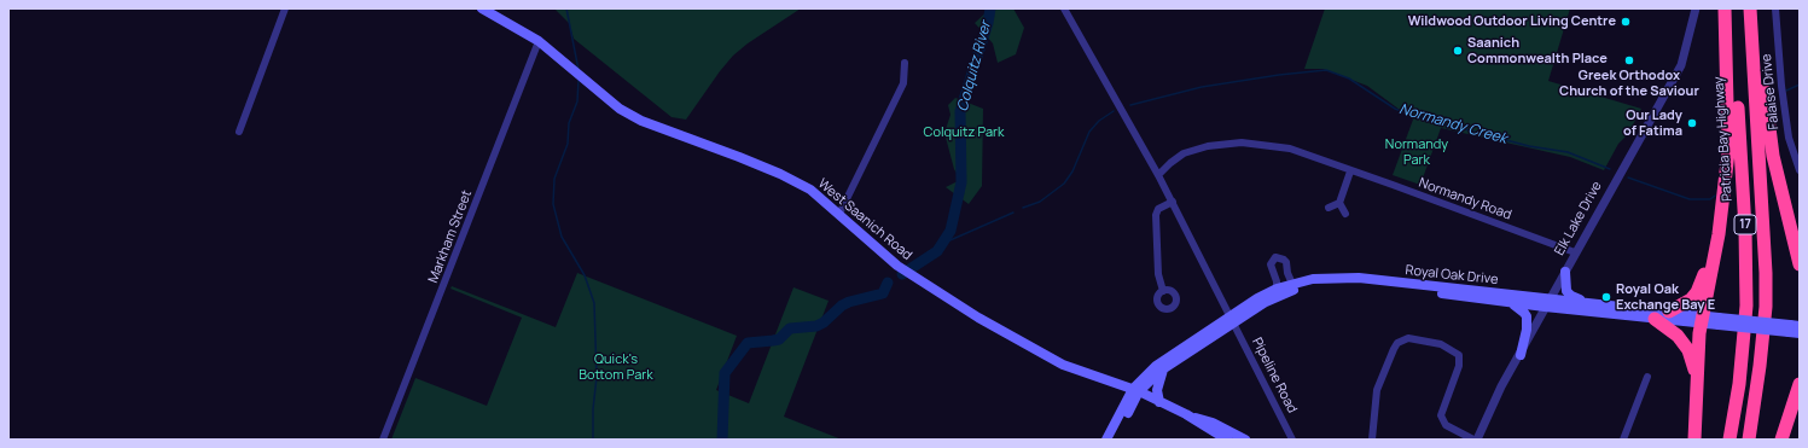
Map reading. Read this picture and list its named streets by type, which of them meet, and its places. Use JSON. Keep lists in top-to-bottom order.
{
  "streets": {
    "highway": ["Patricia Bay Highway", "17"],
    "main road": ["West Saanich Road", "Royal Oak Drive"],
    "street": [
      "Falaise Drive",
      "Normandy Road",
      "Elk Lake Drive",
      "Markham Street",
      "Pipeline Road"
    ]
  },
  "crossings": [
    ["Normandy Road", "Elk Lake Drive"],
    ["Normandy Road", "Pipeline Road"],
    ["Elk Lake Drive", "Royal Oak Drive"],
    ["West Saanich Road", "Markham Street"],
    ["West Saanich Road", "Royal Oak Drive"],
    ["Royal Oak Drive", "Pipeline Road"]
  ],
  "water": ["Colquitz River", "Normandy Creek"],
  "parks": ["Colquitz Park", "Normandy Park", "Quick's Bottom Park"],
  "places": [
    "Wildwood Outdoor Living Centre",
    "Saanich Commonwealth Place",
    "Greek Orthodox Church of the Saviour",
    "Our Lady of Fatima",
    "Royal Oak Exchange Bay E"
  ]
}
